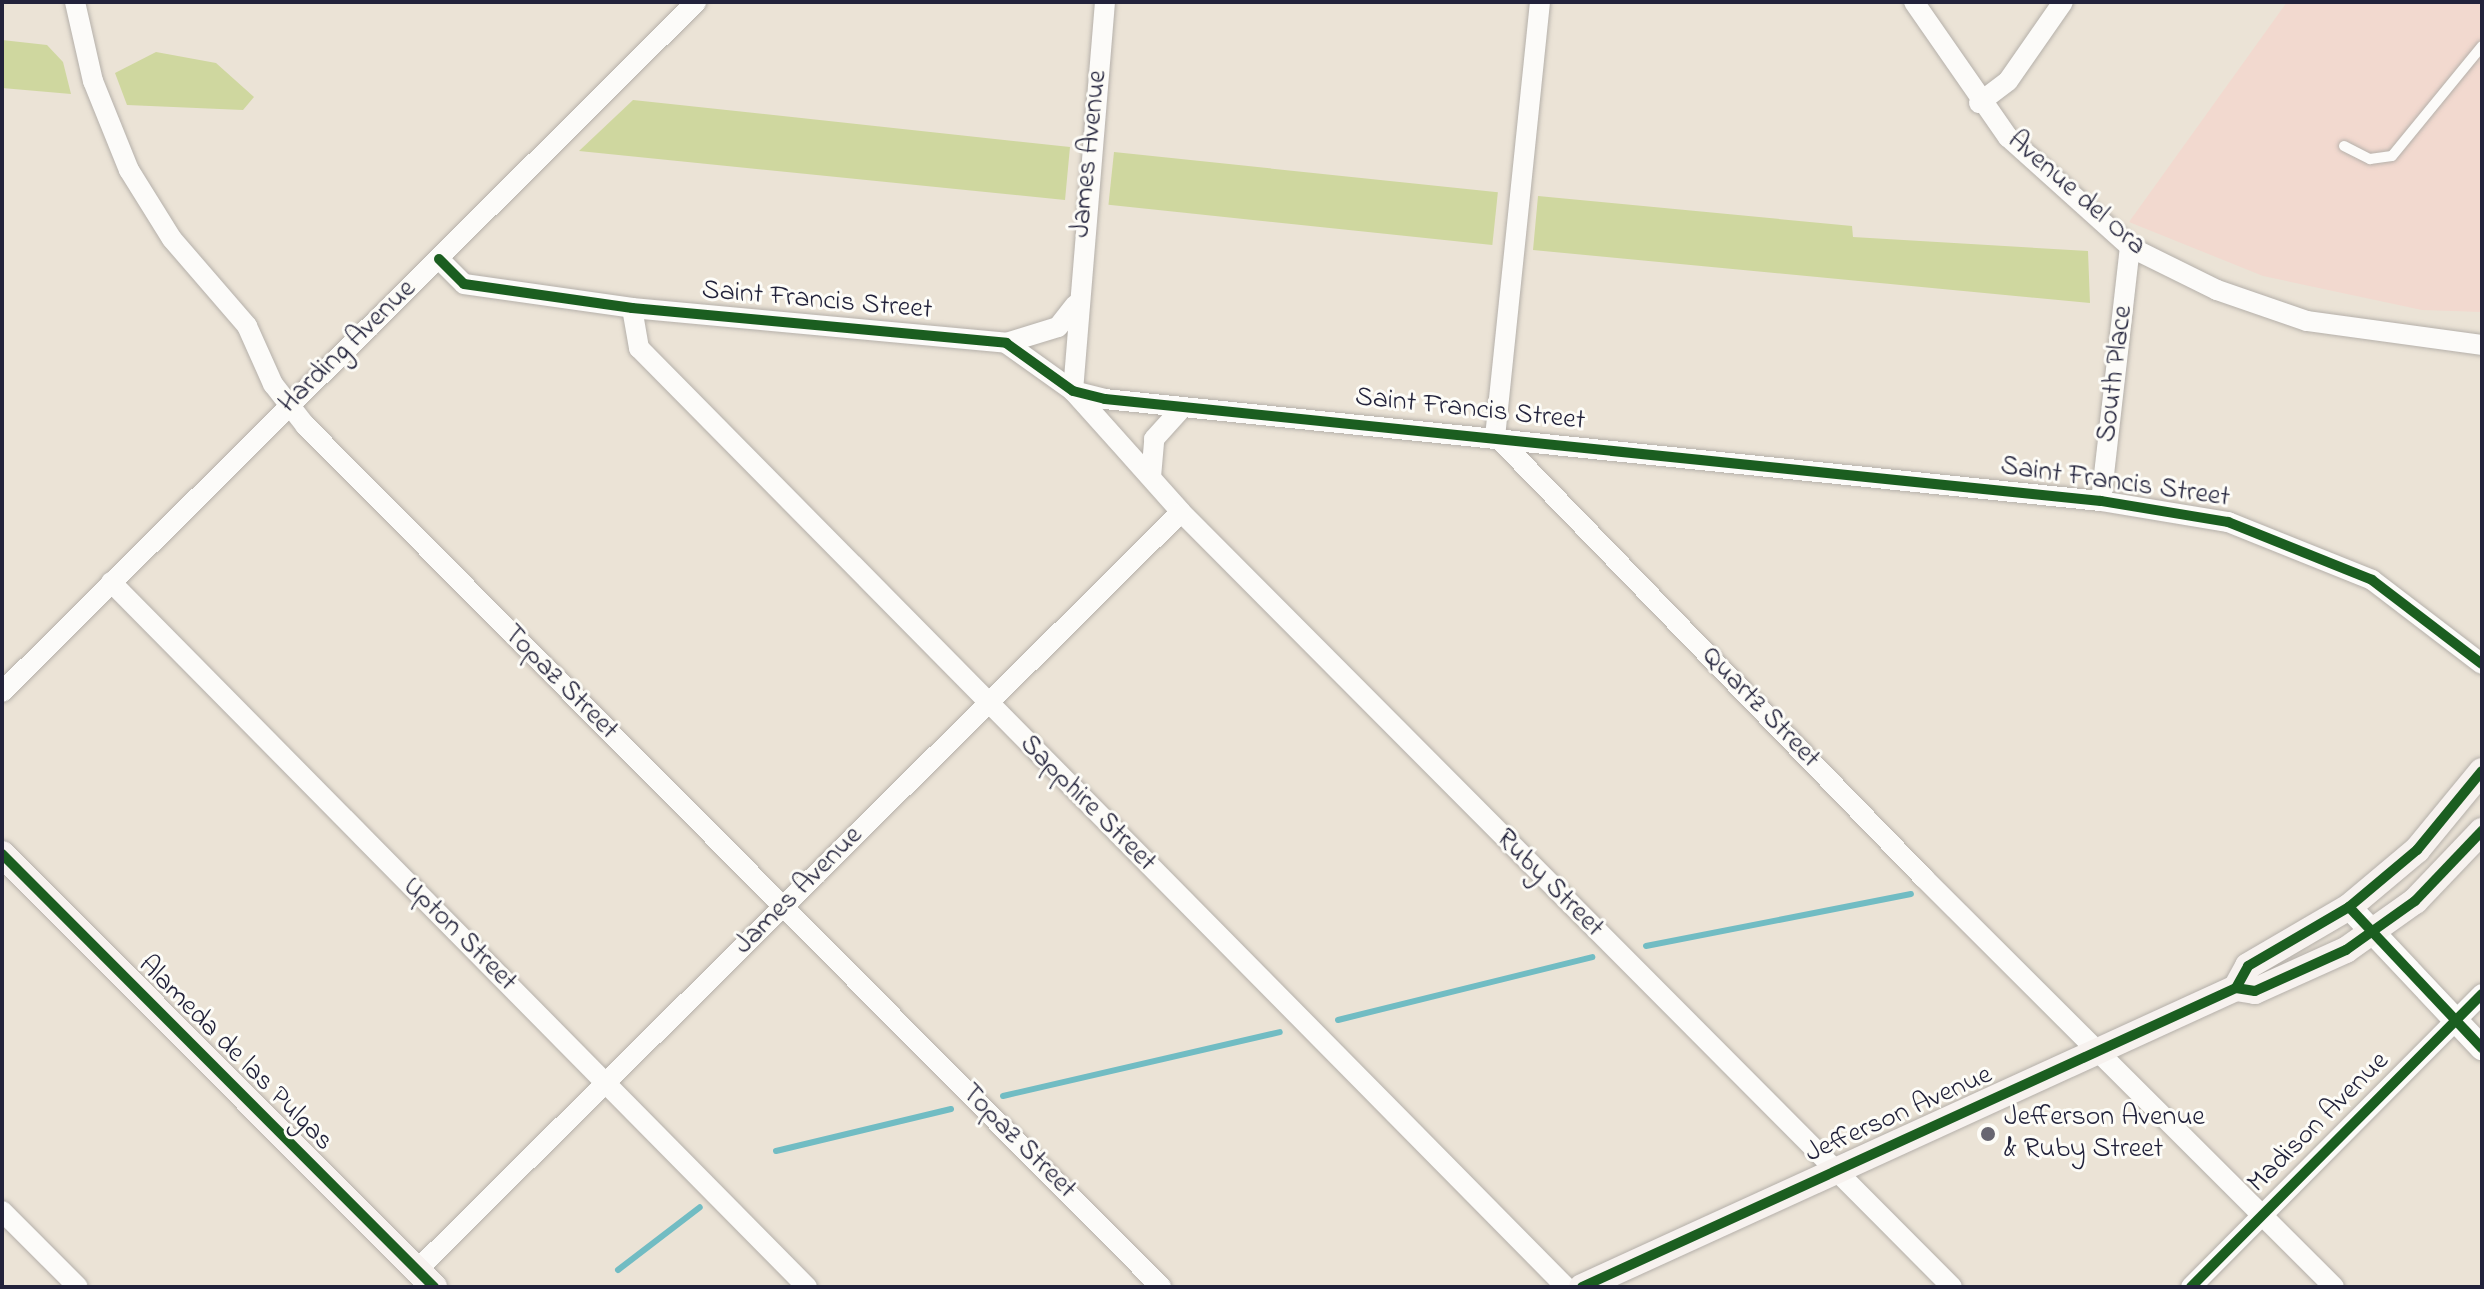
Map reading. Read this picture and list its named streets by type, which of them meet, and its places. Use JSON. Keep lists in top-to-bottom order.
{
  "streets": {
    "main road": ["Alameda de las Pulgas", "Jefferson Avenue"],
    "street": [
      "James Avenue",
      "Avenue del Ora",
      "Saint Francis Street",
      "Harding Avenue",
      "South Place",
      "Topaz Street",
      "Quartz Street",
      "Sapphire Street",
      "Ruby Street",
      "Upton Street",
      "Madison Avenue"
    ]
  },
  "crossings": [
    ["James Avenue", "Saint Francis Street"],
    ["James Avenue", "Topaz Street"],
    ["James Avenue", "Sapphire Street"],
    ["James Avenue", "Ruby Street"],
    ["James Avenue", "Upton Street"],
    ["James Avenue", "Alameda de las Pulgas"],
    ["Avenue del Ora", "South Place"],
    ["Saint Francis Street", "Harding Avenue"],
    ["Saint Francis Street", "South Place"],
    ["Saint Francis Street", "Quartz Street"],
    ["Saint Francis Street", "Sapphire Street"],
    ["Saint Francis Street", "Ruby Street"],
    ["Harding Avenue", "Topaz Street"],
    ["Harding Avenue", "Upton Street"],
    ["Quartz Street", "Jefferson Avenue"],
    ["Quartz Street", "Madison Avenue"],
    ["Ruby Street", "Jefferson Avenue"]
  ],
  "places": ["Jefferson Avenue & Ruby Street"]
}
